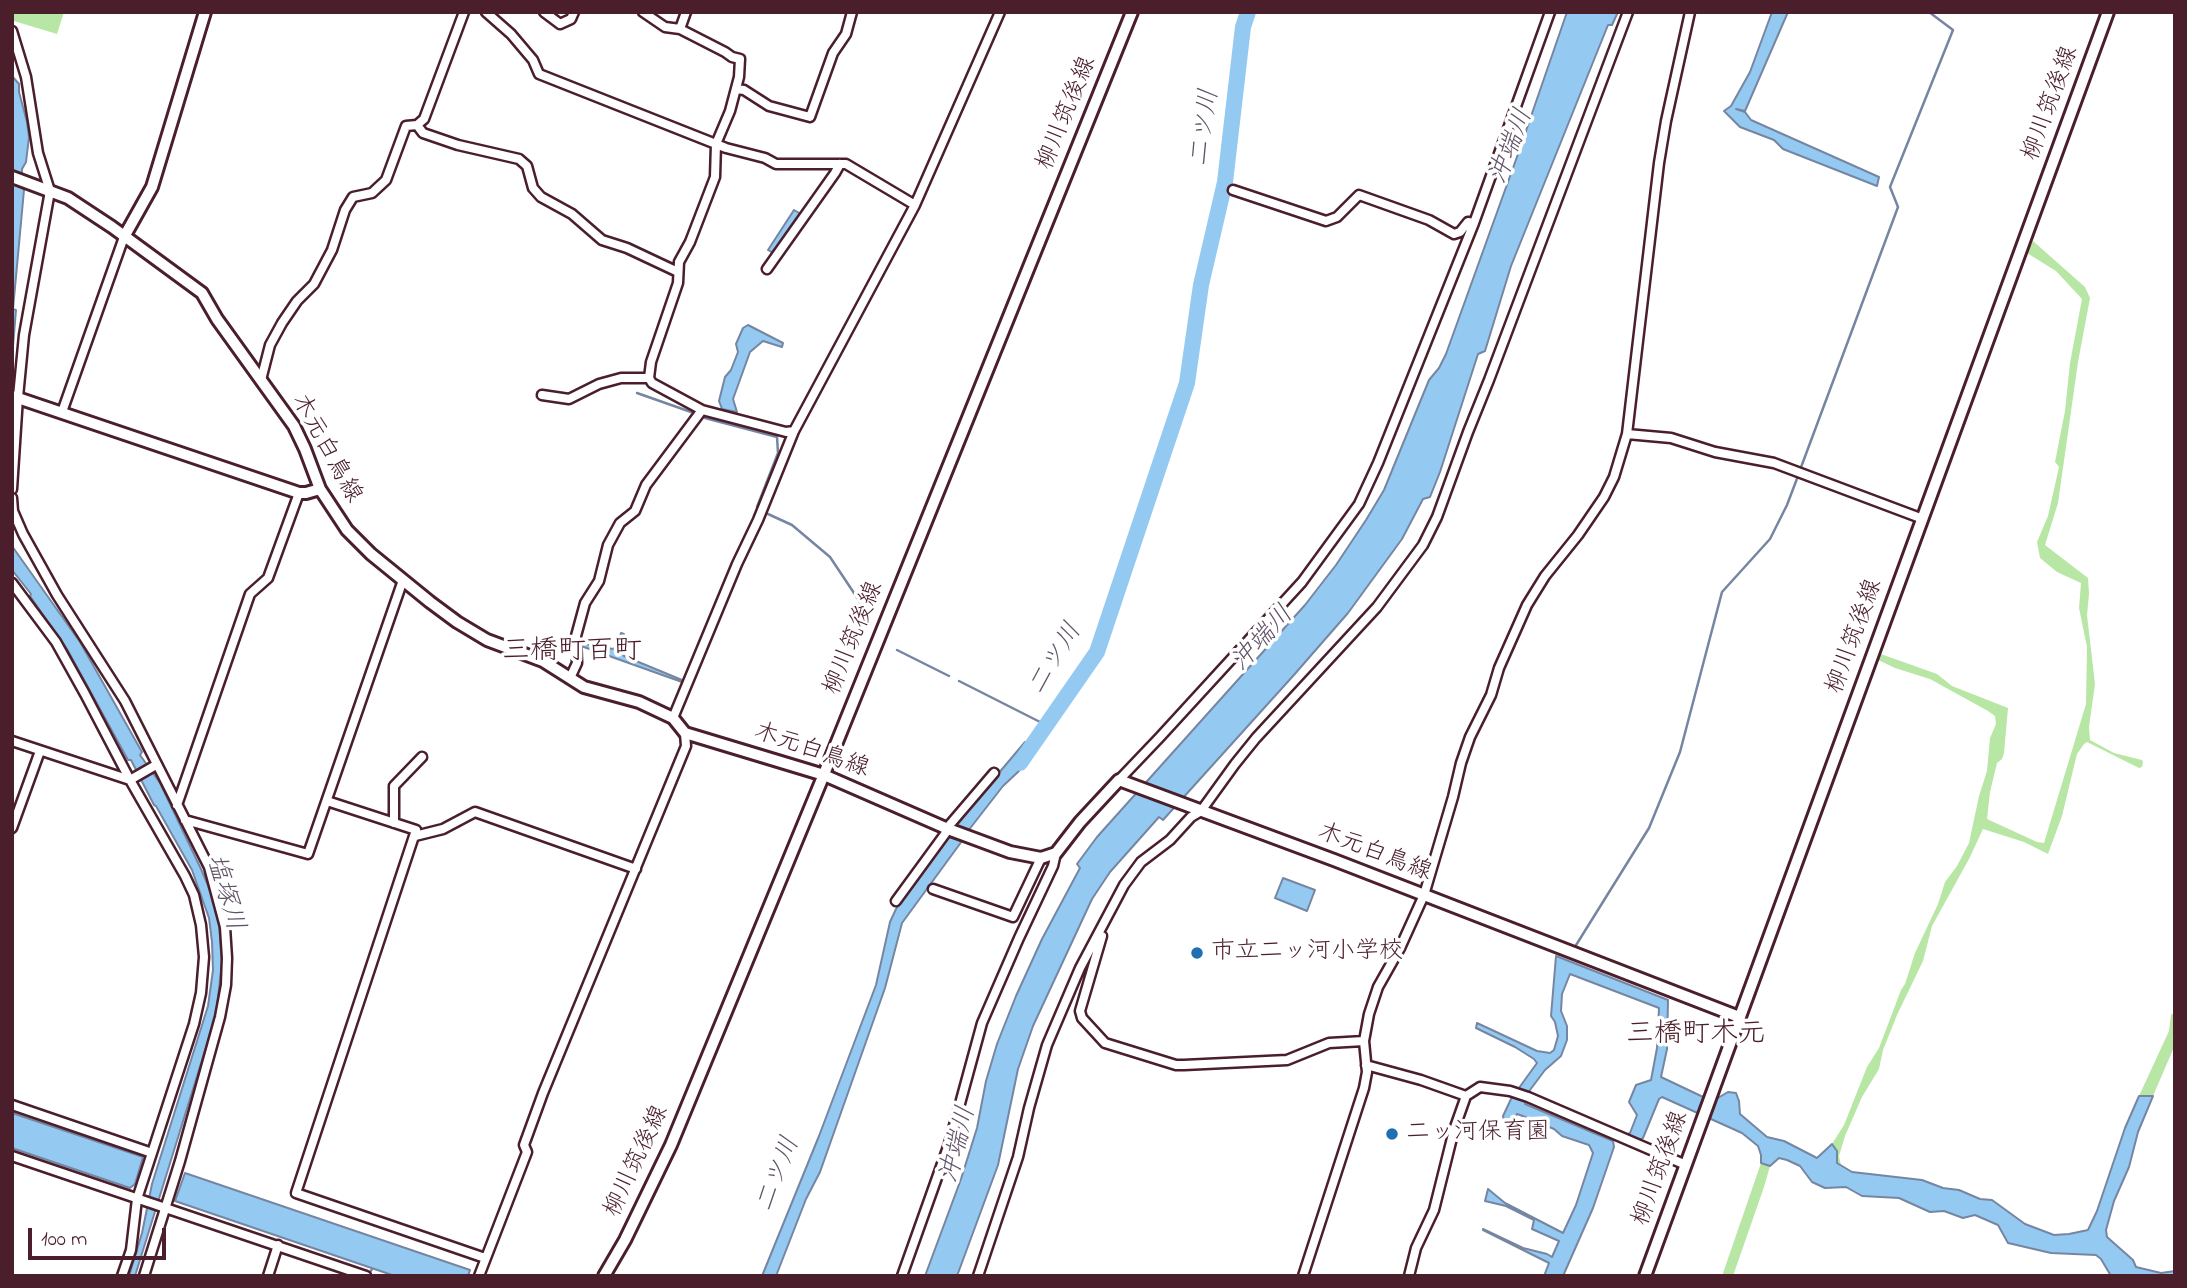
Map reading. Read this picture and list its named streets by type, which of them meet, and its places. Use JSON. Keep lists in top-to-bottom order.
{
  "streets": {
    "main road": ["柳川筑後線", "木元白鳥線"]
  },
  "crossings": [
    ["柳川筑後線", "木元白鳥線"]
  ],
  "districts": ["三橋町百町", "三橋町木元"],
  "water": ["二ツ川", "沖端川", "塩塚川"],
  "places": ["市立二ッ河小学校", "二ッ河保育園"],
  "scale_bar": "100 m"
}
